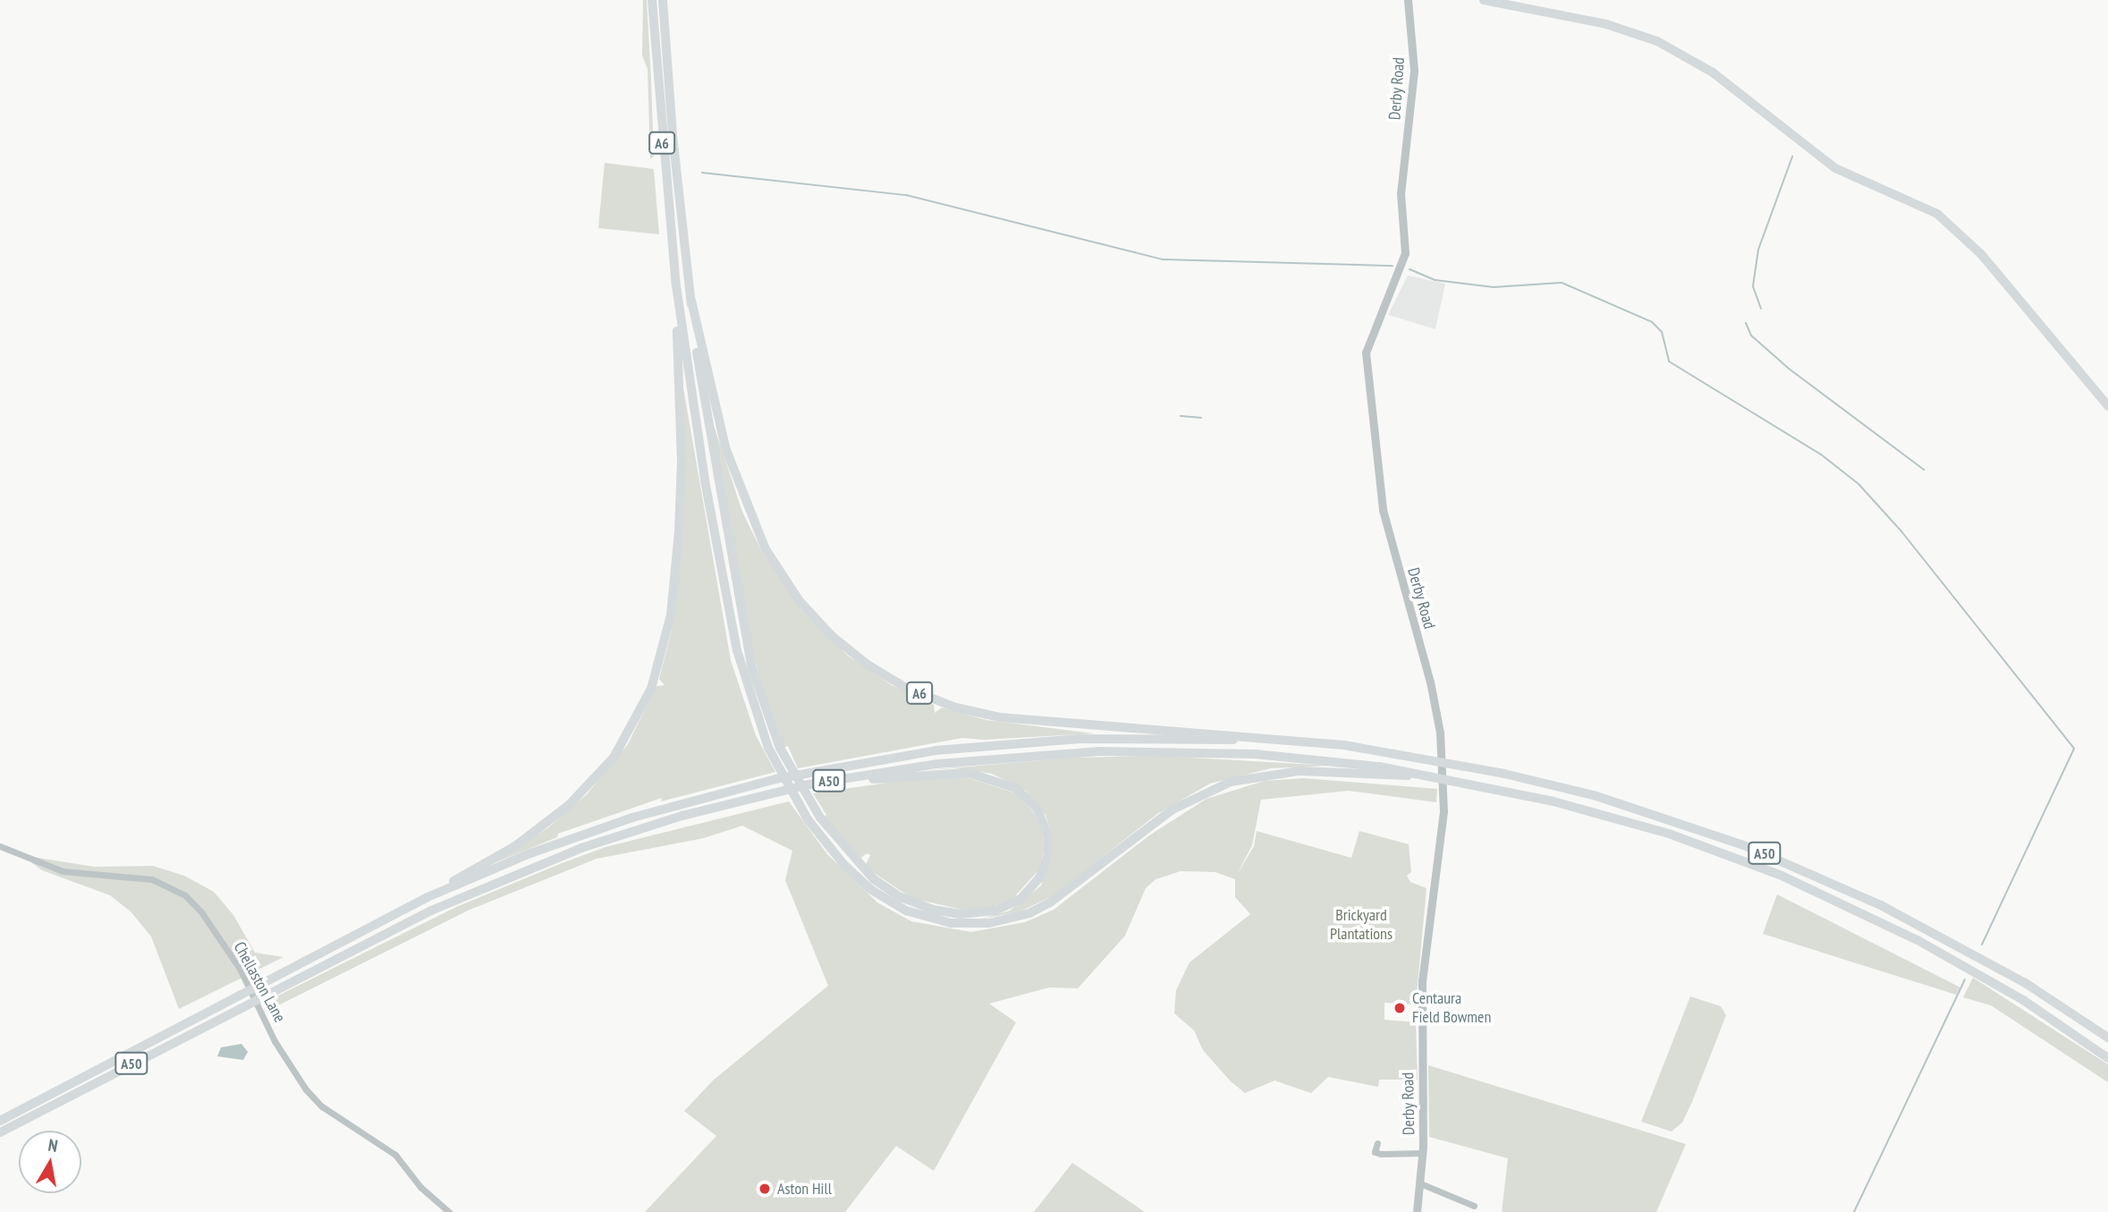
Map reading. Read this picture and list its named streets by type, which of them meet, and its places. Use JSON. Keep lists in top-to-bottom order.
{
  "streets": {
    "highway": ["A6", "A50"],
    "street": ["Derby Road", "Chellaston Lane"]
  },
  "crossings": [
    ["A6", "A50"]
  ],
  "parks": ["Brickyard Plantations"],
  "places": ["Centaura Field Bowmen", "Aston Hill"],
  "north": "top"
}
